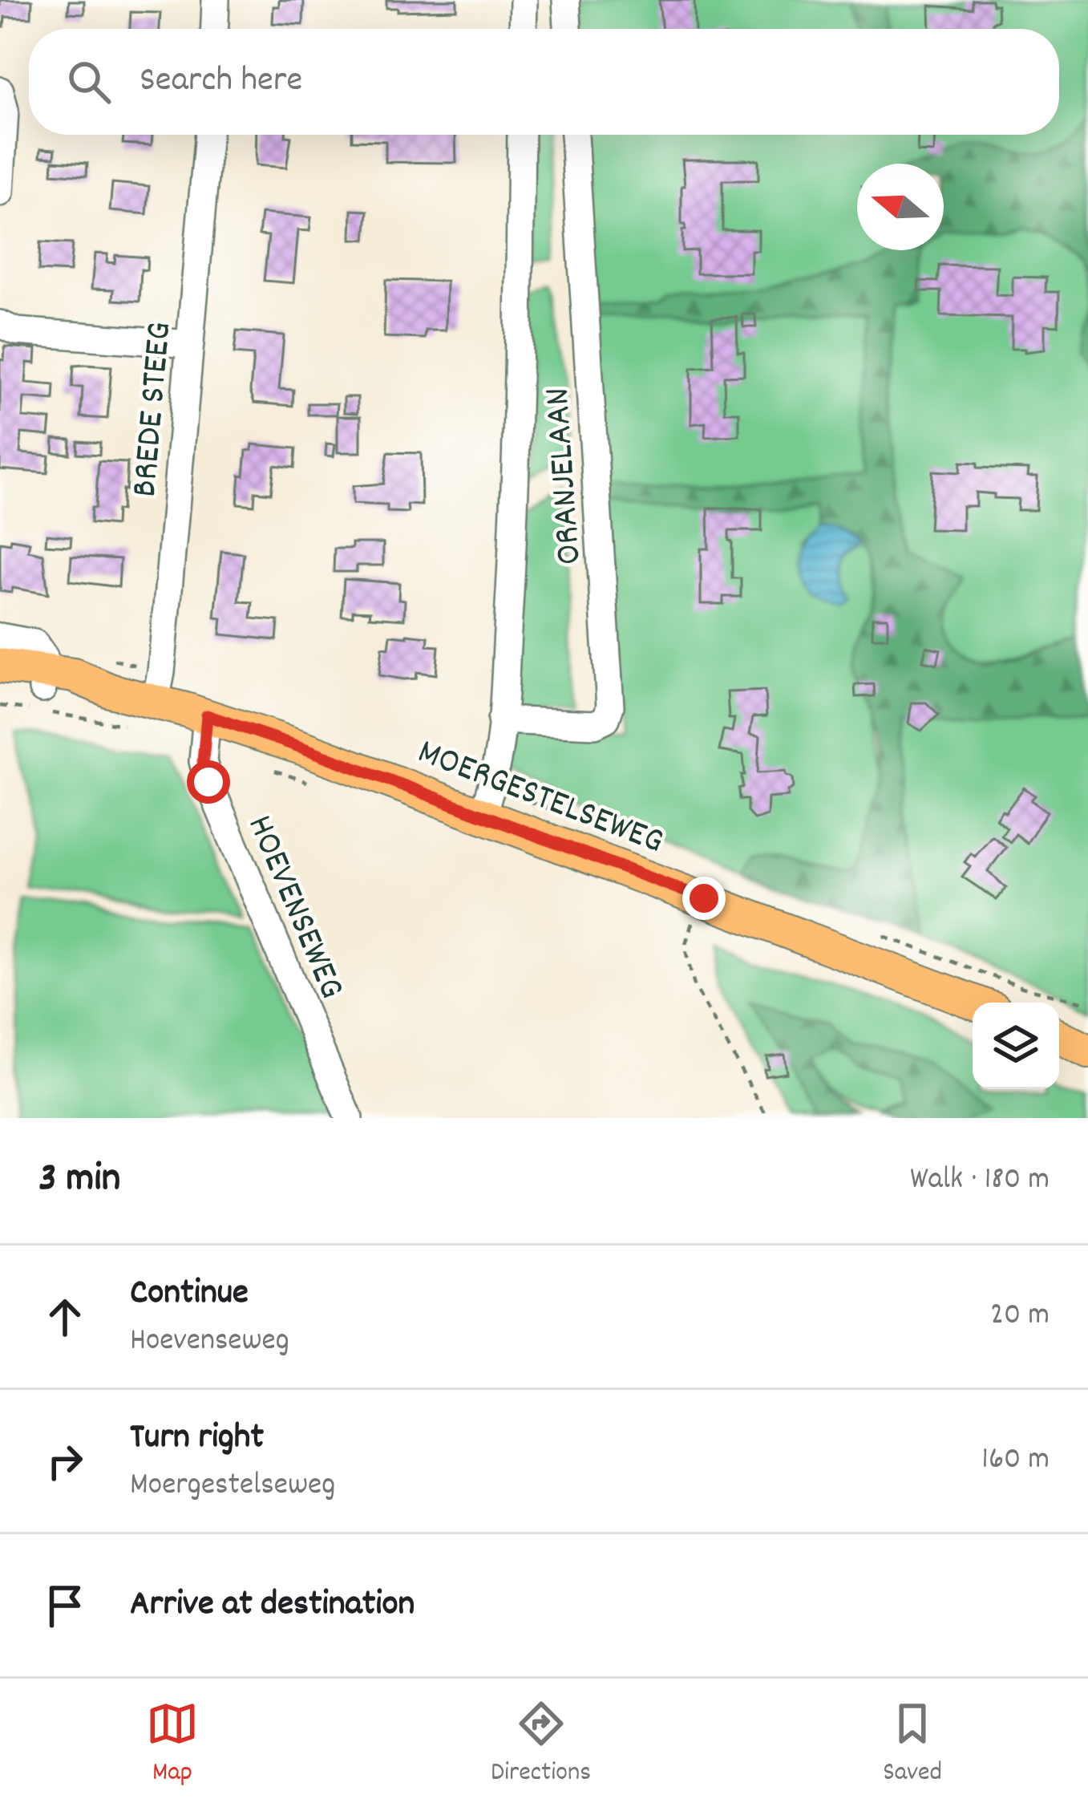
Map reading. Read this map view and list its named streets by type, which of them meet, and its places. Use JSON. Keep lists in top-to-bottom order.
{
  "streets": {
    "main road": ["MOERGESTELSEWEG"],
    "street": ["BREDE STEEG", "ORANJELAAN", "HOEVENSEWEG"]
  },
  "crossings": [
    ["BREDE STEEG", "MOERGESTELSEWEG"],
    ["ORANJELAAN", "MOERGESTELSEWEG"],
    ["MOERGESTELSEWEG", "HOEVENSEWEG"]
  ],
  "north": "left",
  "page": {
    "search": "Search here",
    "heading": ["3 min", "Walk · 180 m"],
    "list": [
      ["Continue", "Hoevenseweg", "20 m"],
      ["Turn right", "Moergestelseweg", "160 m"],
      "Arrive at destination"
    ],
    "nav": ["Map", "Directions", "Saved"]
  }
}
